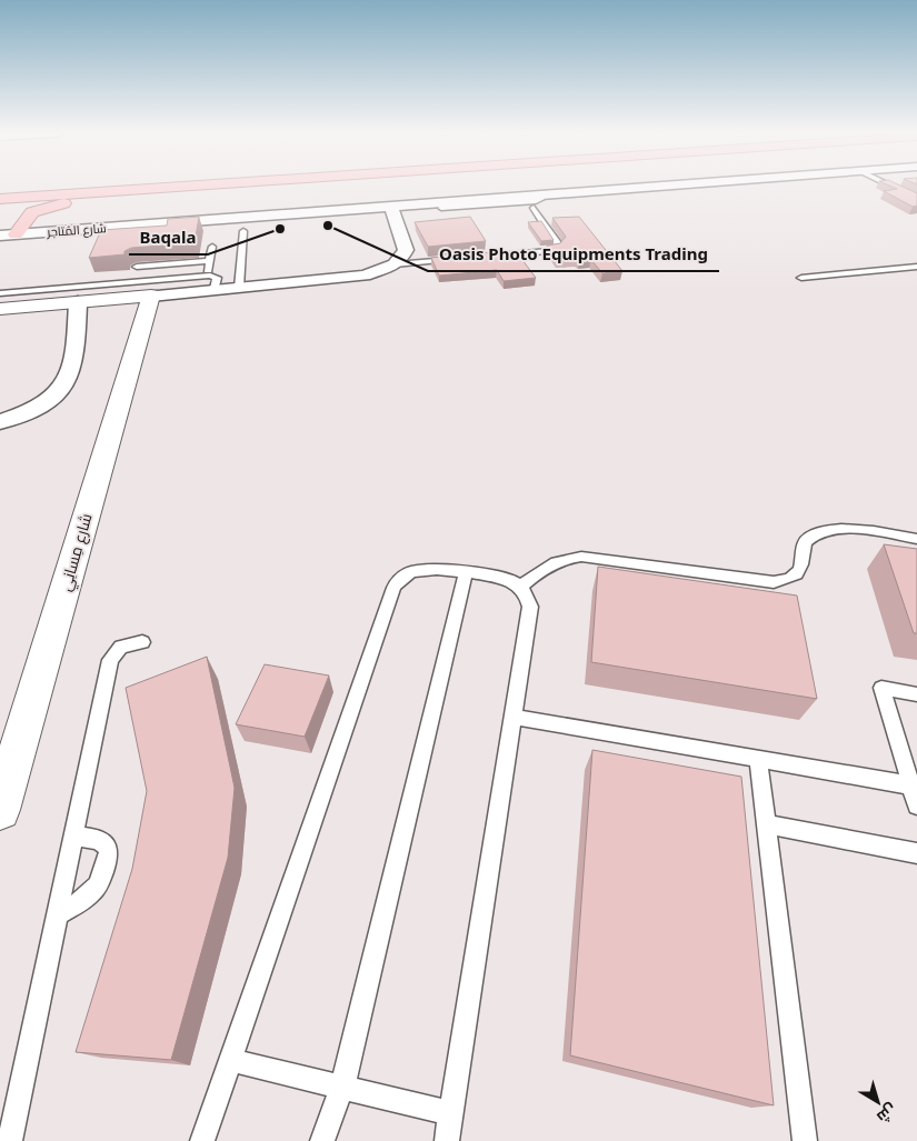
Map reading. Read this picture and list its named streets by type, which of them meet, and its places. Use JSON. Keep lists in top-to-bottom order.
{
  "streets": {
    "street": ["شارع المُتاجر", "شارع مِسانِي"]
  },
  "places": ["Oasis Photo Equipments Trading", "Baqala"],
  "north": "bottom right"
}
